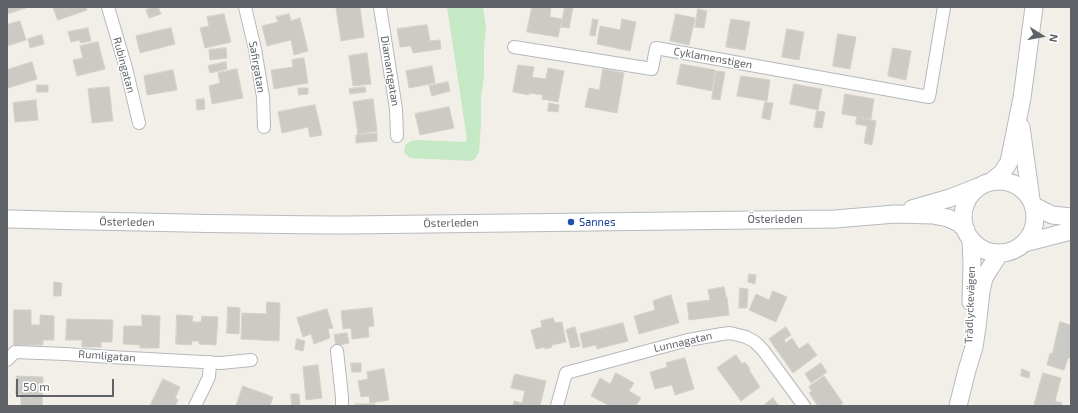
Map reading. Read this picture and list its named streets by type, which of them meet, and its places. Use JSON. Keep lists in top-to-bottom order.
{
  "streets": {
    "main road": ["Österleden", "Trädlyckevägen"],
    "street": [
      "Cyklamenstigen",
      "Rubingatan",
      "Safirgatan",
      "Diamantgatan",
      "Lunnagatan",
      "Rumligatan"
    ]
  },
  "crossings": [
    ["Österleden", "Trädlyckevägen"]
  ],
  "places": ["Sannes"],
  "scale_bar": "50 m",
  "north": "right"
}
